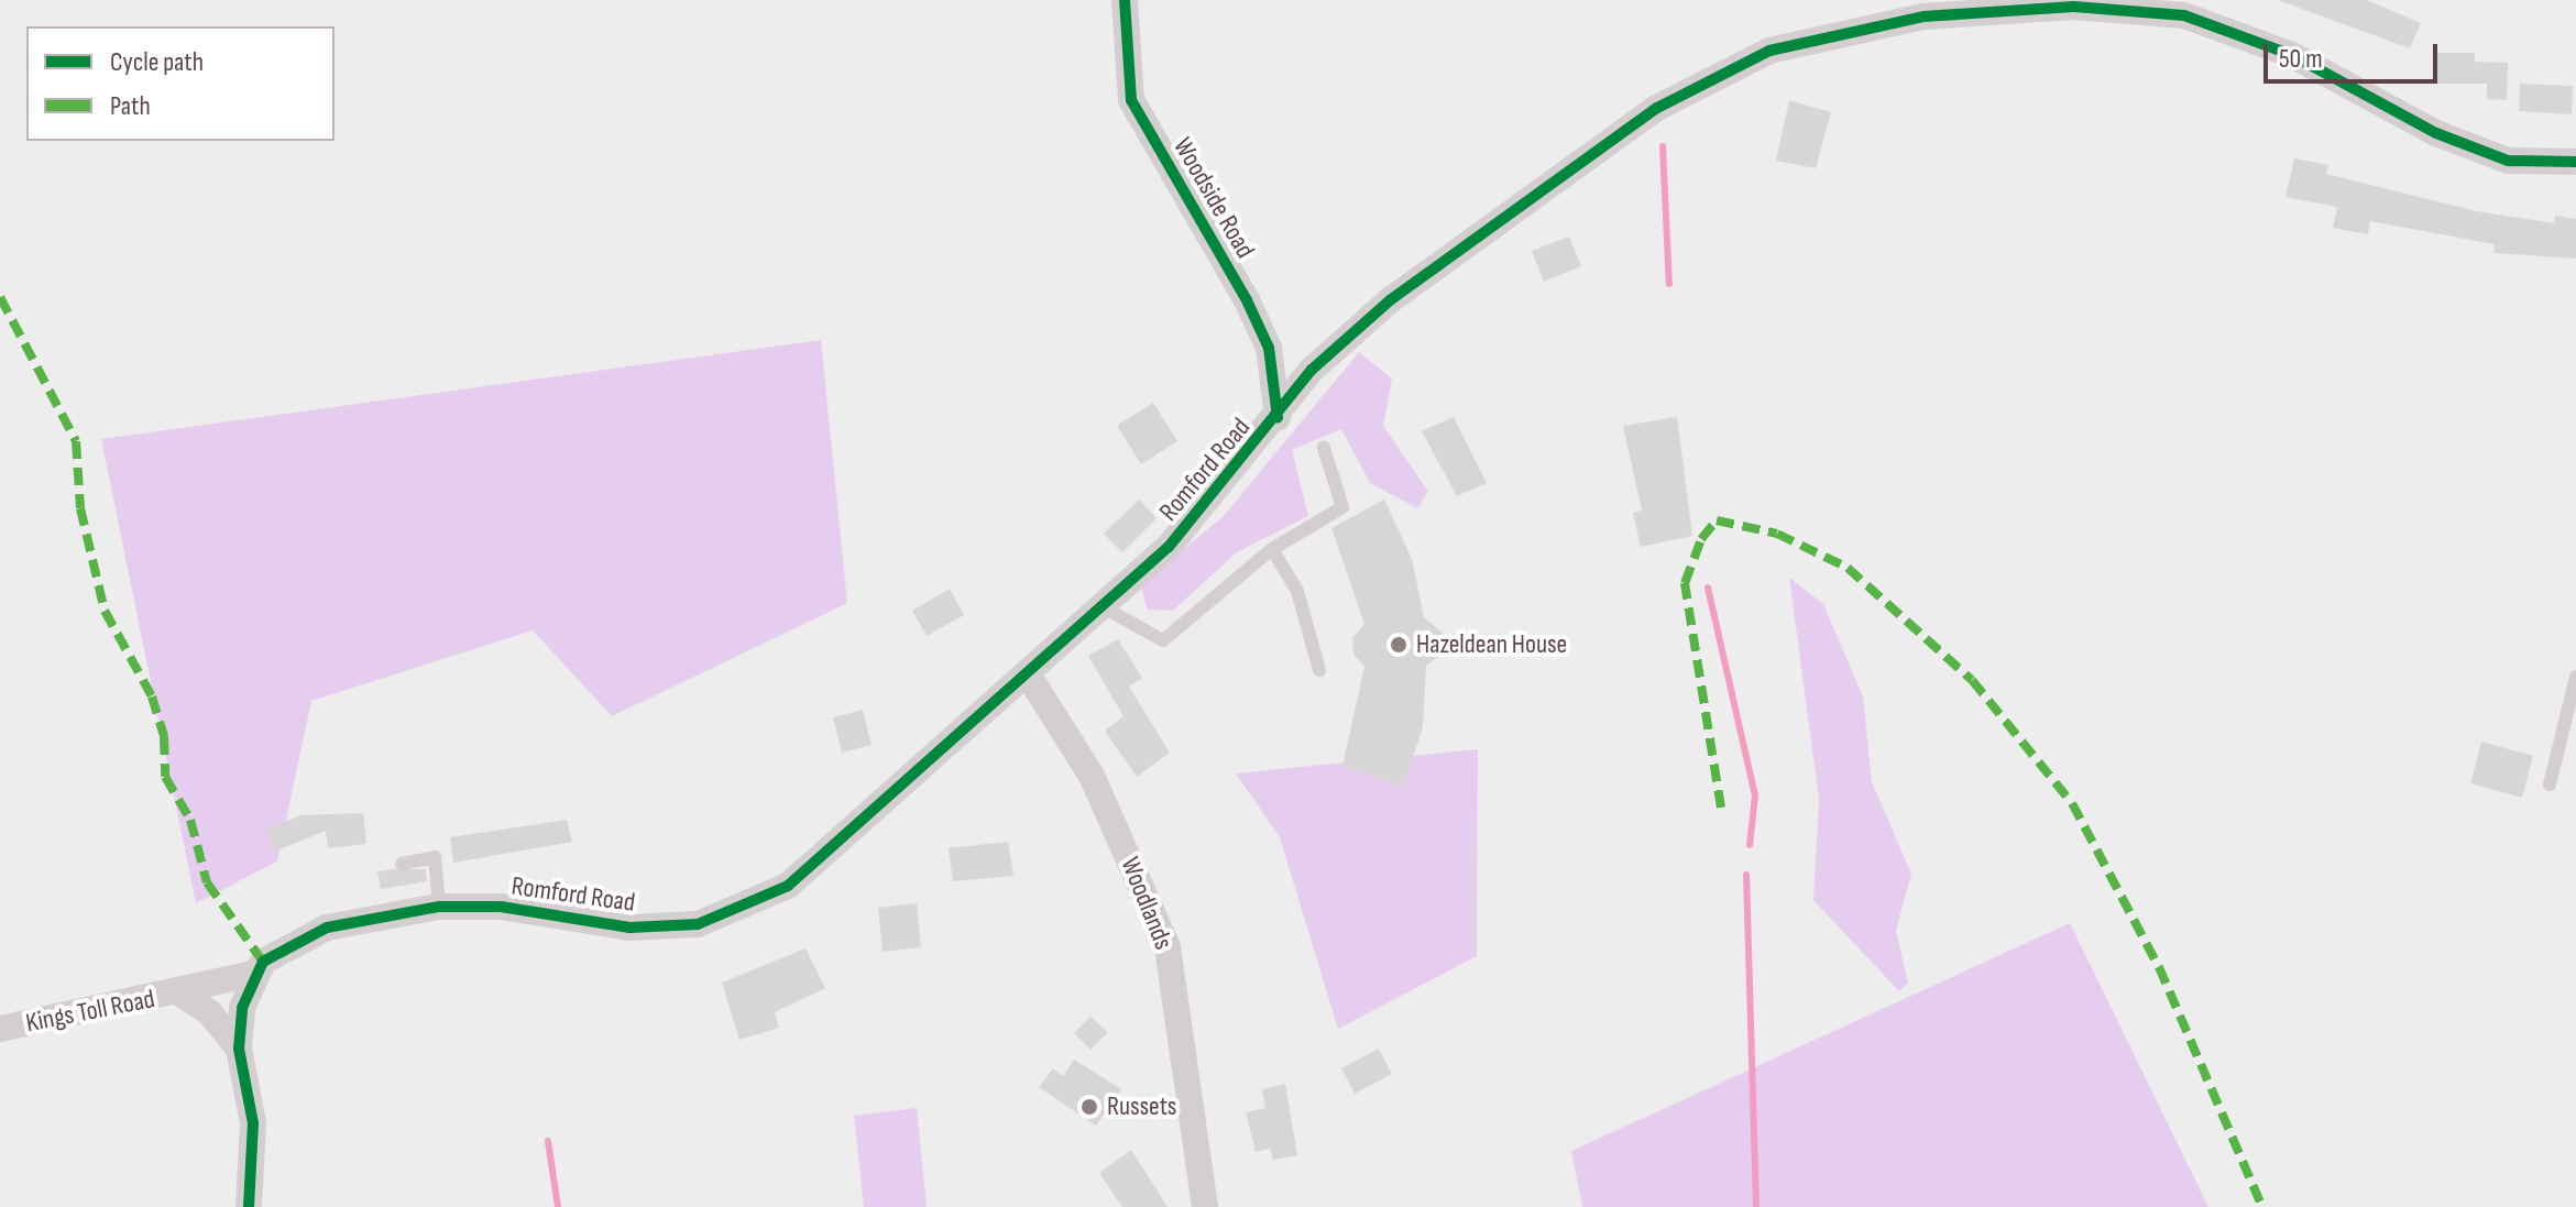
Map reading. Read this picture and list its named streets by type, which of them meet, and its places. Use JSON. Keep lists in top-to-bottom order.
{
  "streets": {
    "street": [
      "Woodside Road",
      "Romford Road",
      "Woodlands",
      "Kings Toll Road"
    ]
  },
  "crossings": [
    ["Woodside Road", "Romford Road"],
    ["Romford Road", "Woodlands"],
    ["Romford Road", "Kings Toll Road"]
  ],
  "places": ["Hazeldean House", "Russets"],
  "legend": ["Cycle path", "Path"],
  "scale_bar": "50 m"
}
